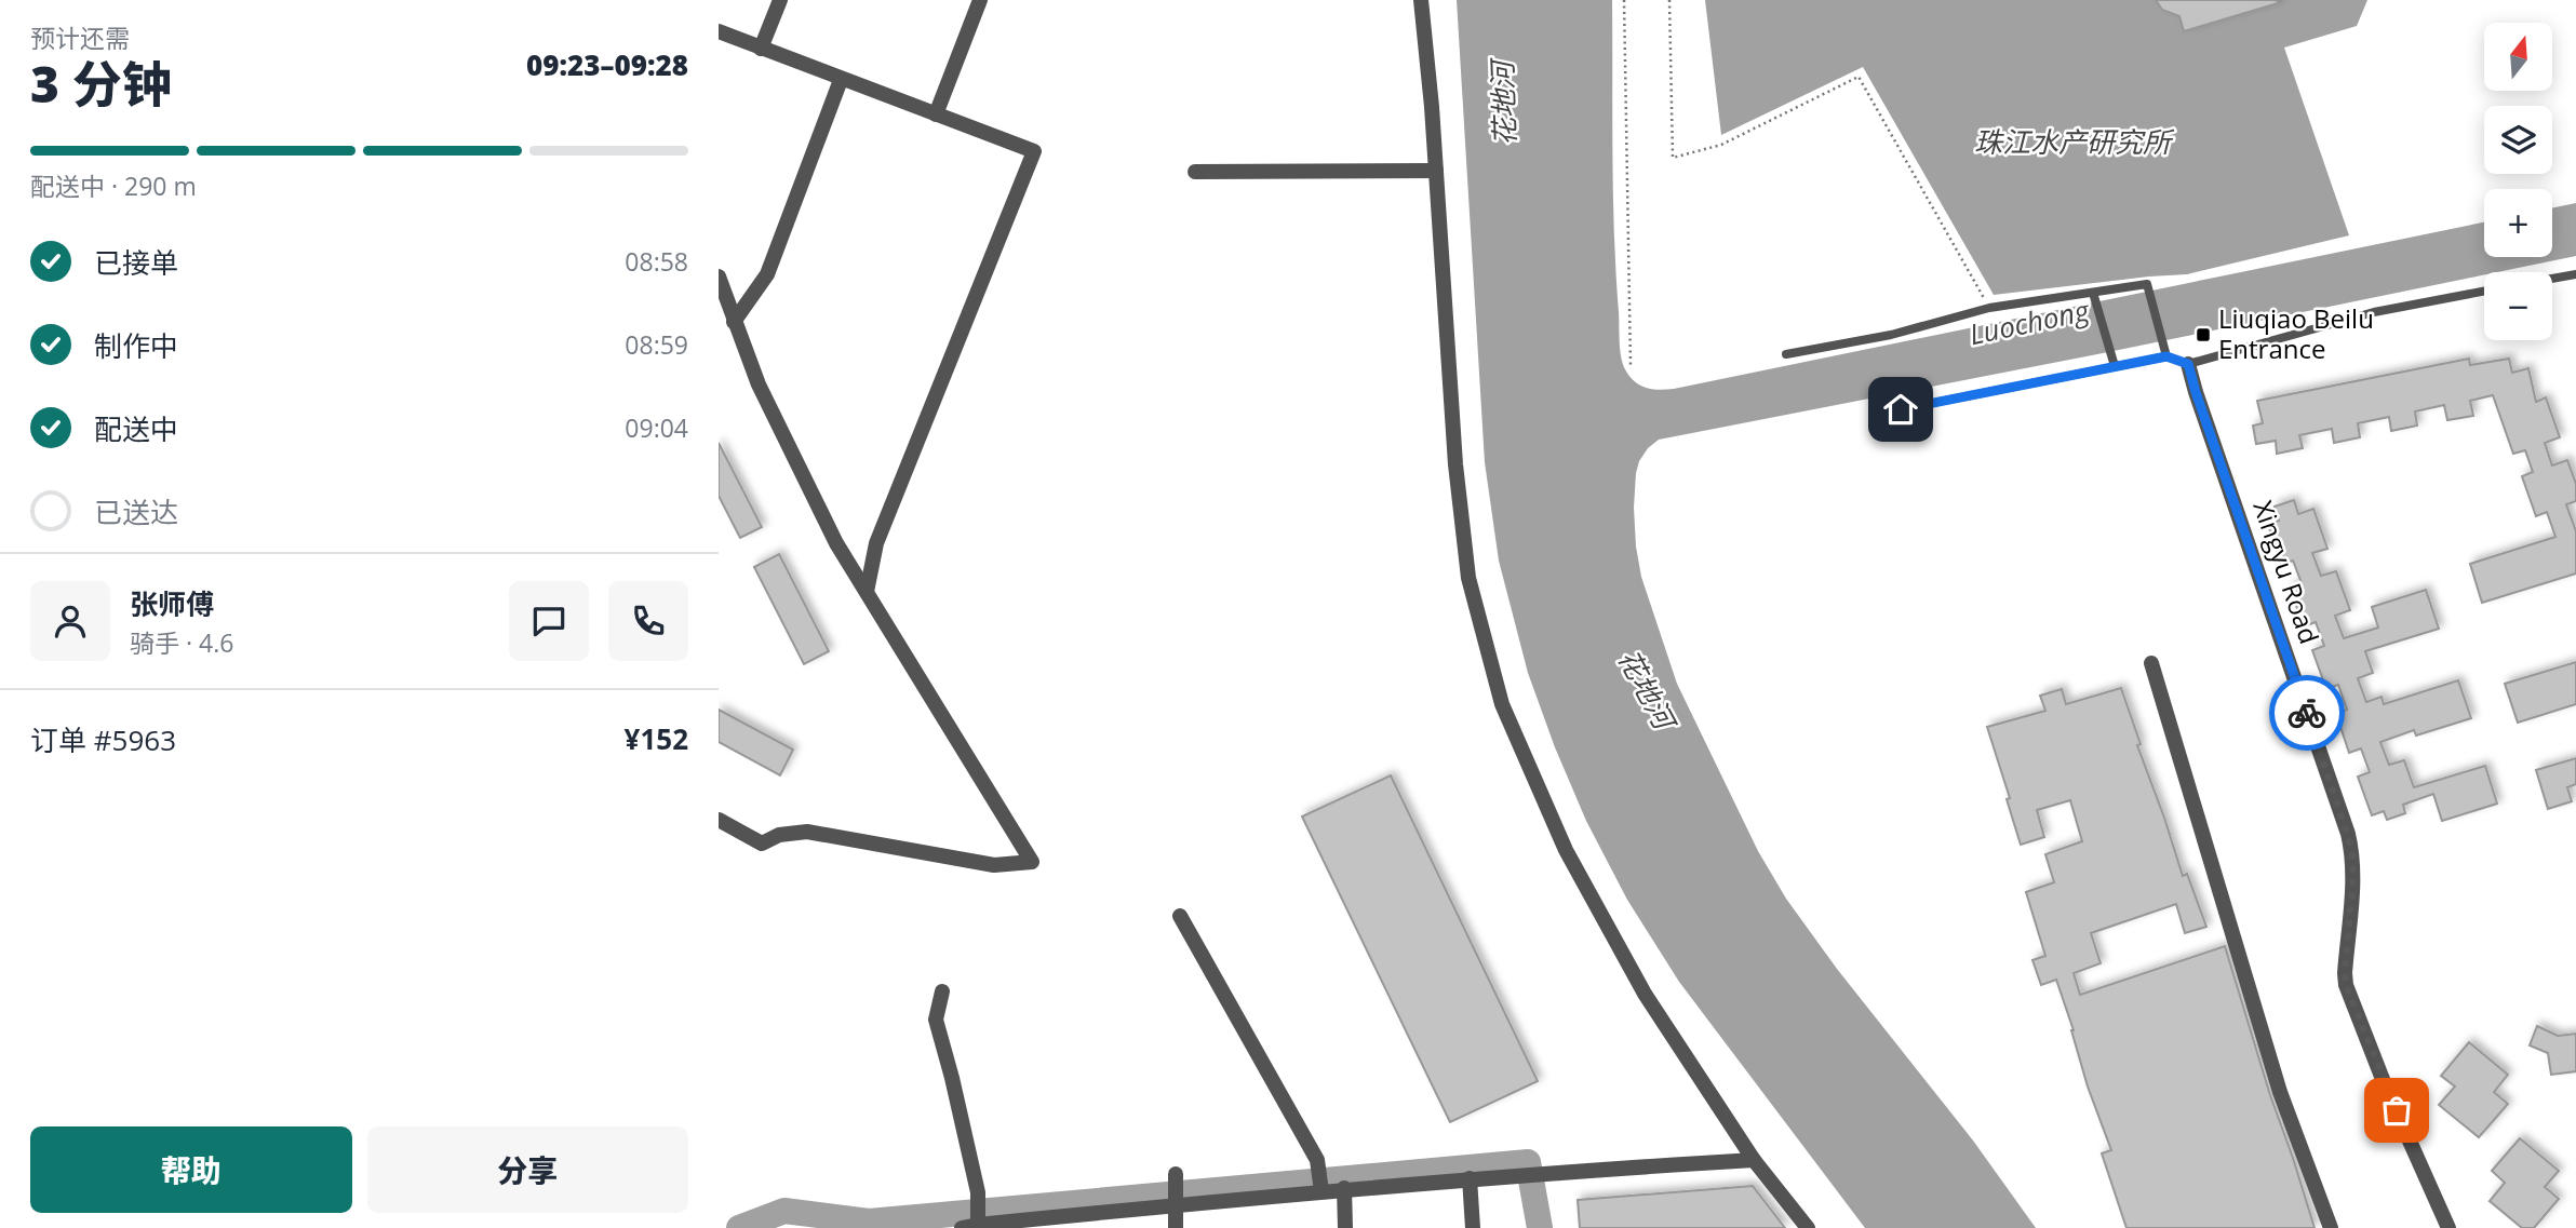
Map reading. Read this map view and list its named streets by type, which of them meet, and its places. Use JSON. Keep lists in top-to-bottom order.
{
  "streets": {
    "street": ["Xingyu Road"]
  },
  "water": ["花地河", "珠江水产研究所", "Luochong"],
  "places": {
    "transit": ["Liuqiao Beilu Entrance"]
  },
  "north": "top",
  "page": {
    "heading": ["3 分钟", "预计还需", "09:23–09:28"],
    "panel": [
      "张师傅",
      "骑手 · 4.6",
      "订单 #5963",
      "¥152"
    ],
    "map_buttons": ["+", "−"],
    "bar": "配送中 · 290 m",
    "list": [
      ["已接单", "08:58"],
      ["制作中", "08:59"],
      ["配送中", "09:04"],
      "已送达"
    ],
    "buttons": ["帮助", "分享"]
  }
}
